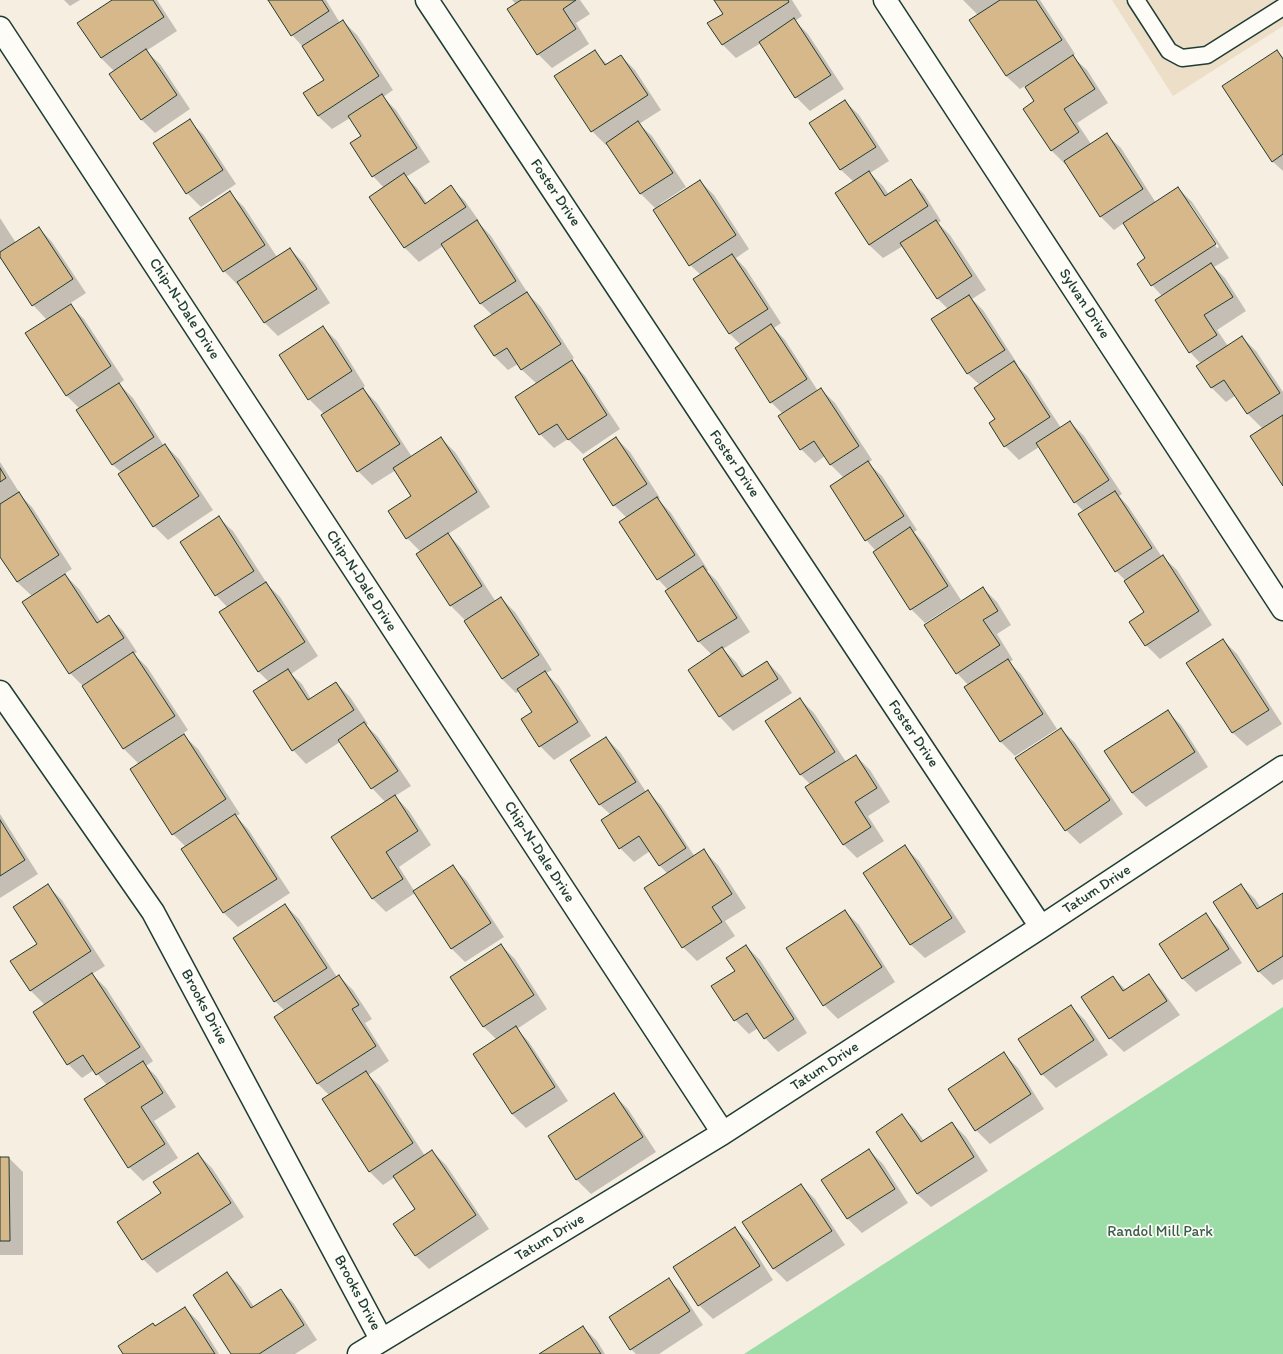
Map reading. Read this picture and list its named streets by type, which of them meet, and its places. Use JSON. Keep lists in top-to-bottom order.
{
  "streets": {
    "street": [
      "Foster Drive",
      "Sylvan Drive",
      "Chip-N-Dale Drive",
      "Tatum Drive",
      "Brooks Drive"
    ]
  },
  "crossings": [
    ["Foster Drive", "Tatum Drive"],
    ["Chip-N-Dale Drive", "Tatum Drive"],
    ["Tatum Drive", "Brooks Drive"]
  ],
  "parks": ["Randol Mill Park"]
}
